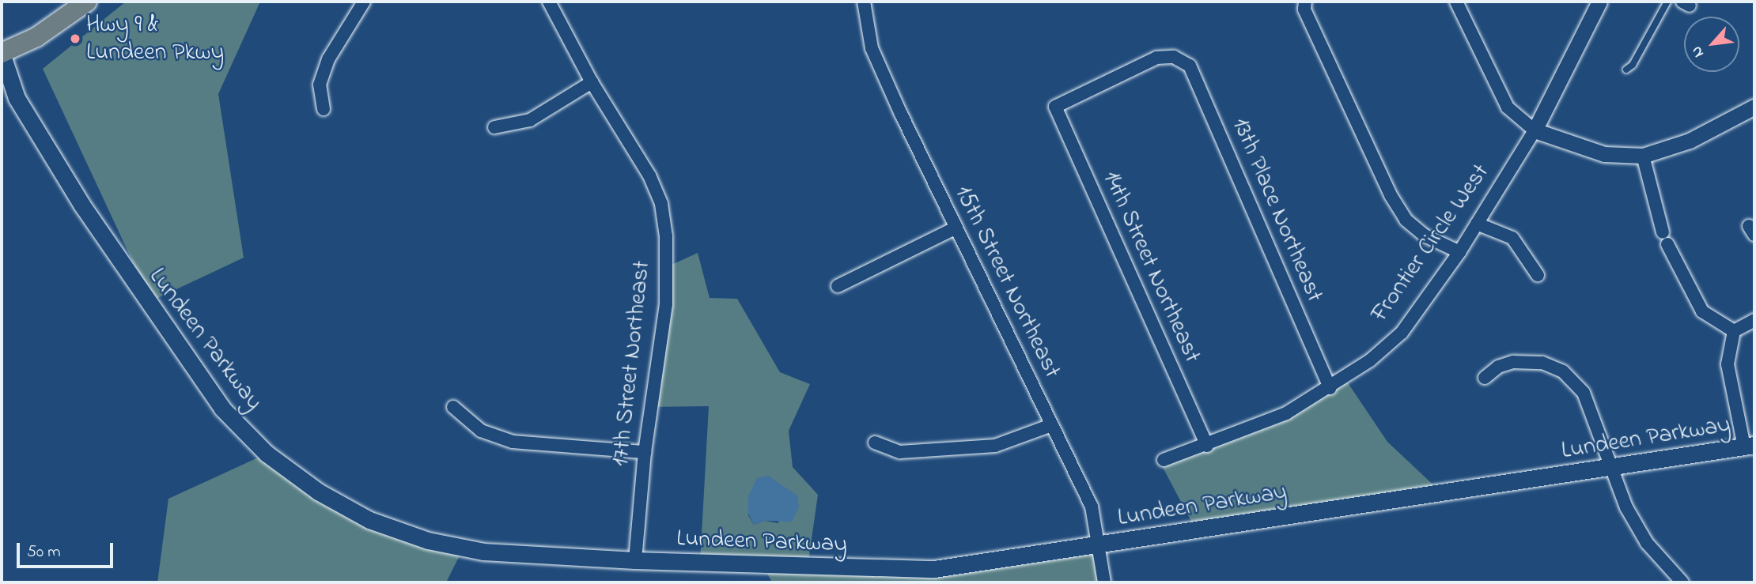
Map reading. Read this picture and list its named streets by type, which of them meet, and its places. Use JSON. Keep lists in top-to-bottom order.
{
  "streets": {
    "main road": ["Lundeen Parkway"],
    "street": [
      "13th Place Northeast",
      "Frontier Circle West",
      "14th Street Northeast",
      "15th Street Northeast",
      "17th Street Northeast"
    ]
  },
  "crossings": [
    ["13th Place Northeast", "Frontier Circle West"],
    ["13th Place Northeast", "14th Street Northeast"],
    ["Frontier Circle West", "14th Street Northeast"],
    ["15th Street Northeast", "Lundeen Parkway"],
    ["Lundeen Parkway", "17th Street Northeast"]
  ],
  "places": ["Hwy 9 & Lundeen Pkwy"],
  "scale_bar": "50 m",
  "north": "bottom left"
}
